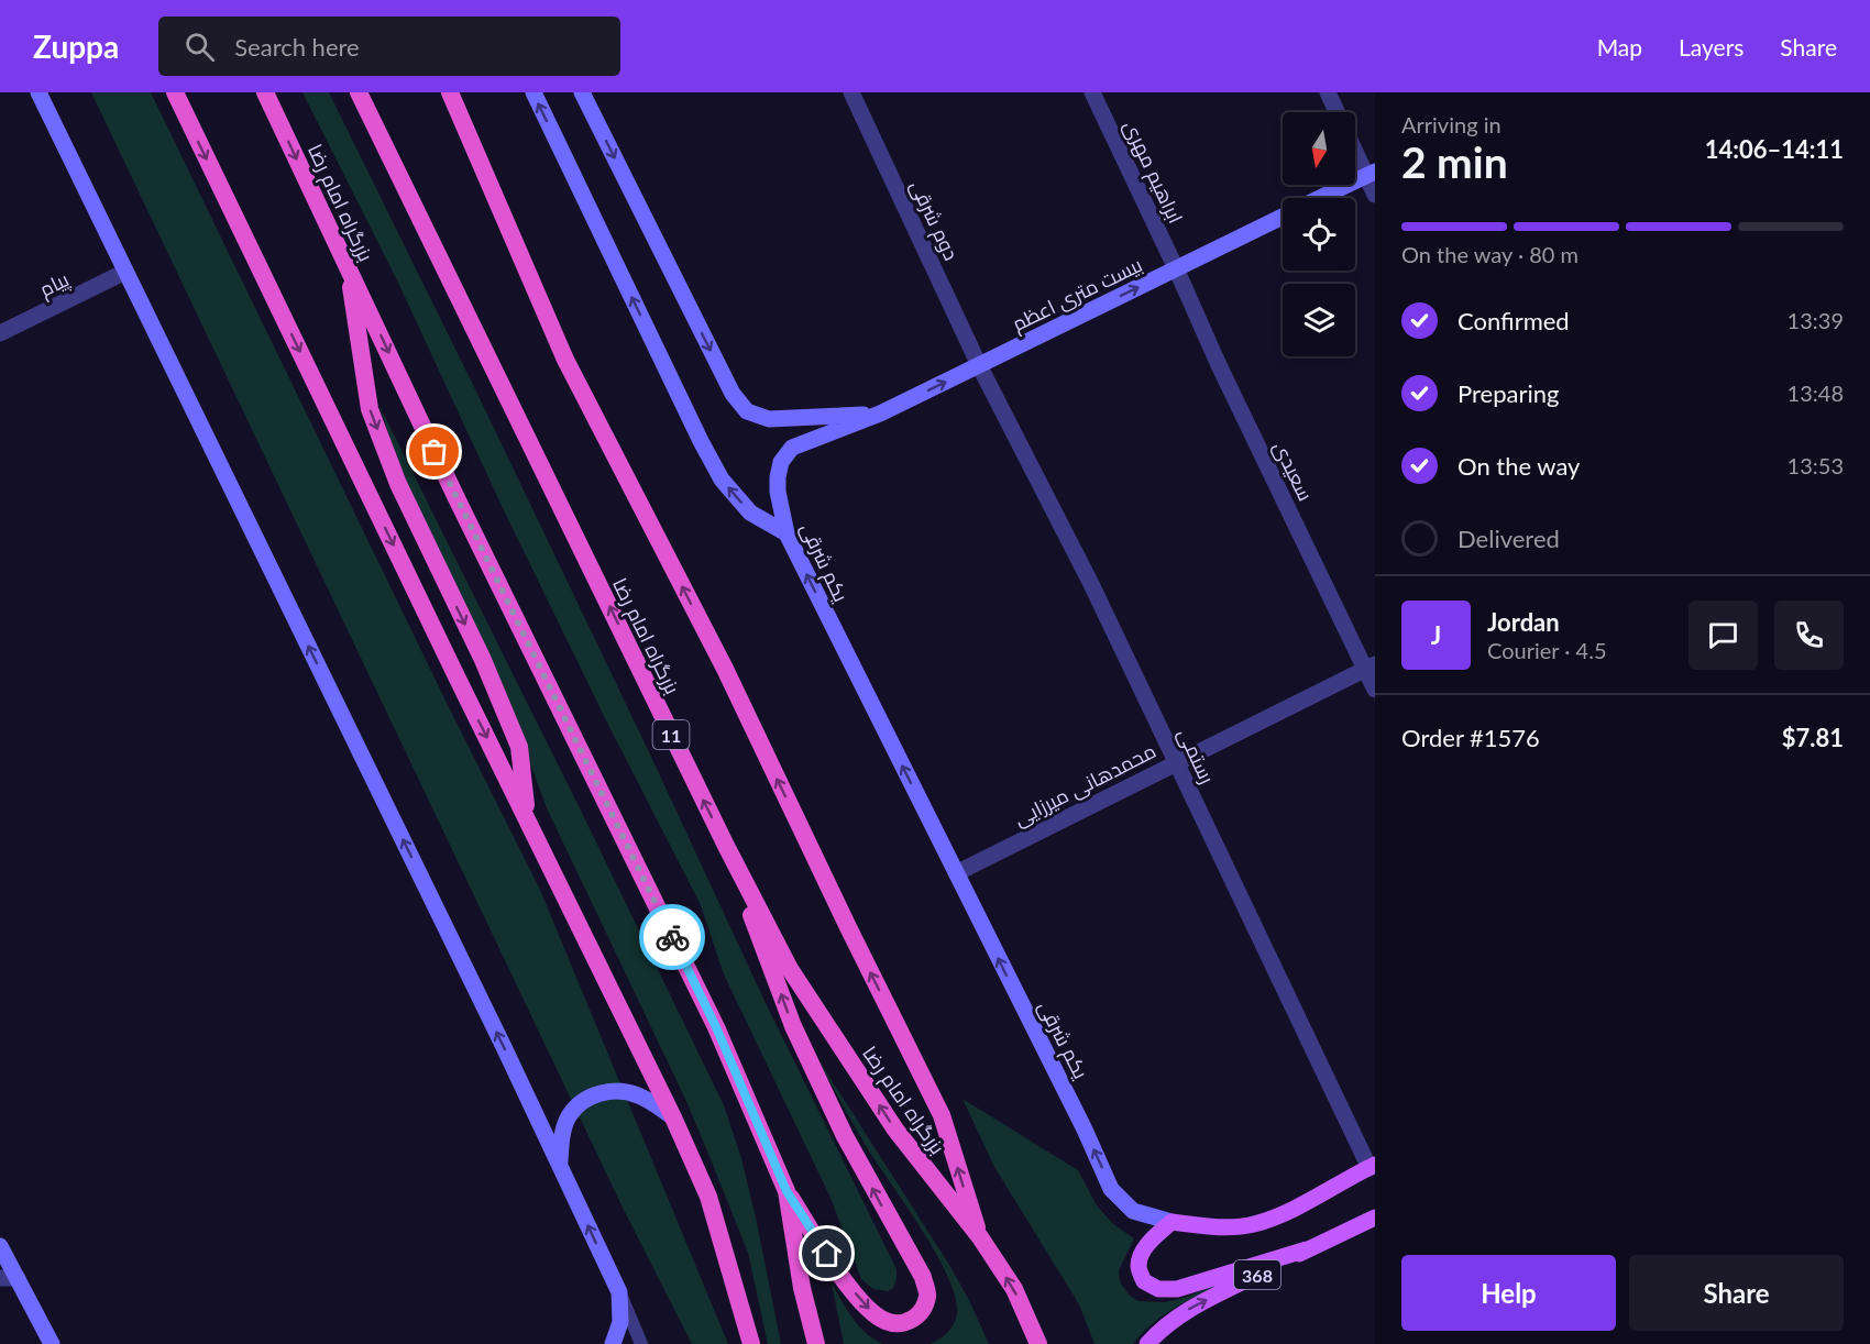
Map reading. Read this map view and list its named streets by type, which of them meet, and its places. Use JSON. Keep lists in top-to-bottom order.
{
  "streets": {
    "highway": ["بزرگراه امام رضا", "11"],
    "main road": ["بیست متری اعظم", "یکم شرقی", "368"],
    "street": [
      "ابراهیم مهری",
      "دوم شرقی",
      "پیام",
      "سعیدی",
      "رستمی",
      "محمدهانی میرزایی"
    ]
  },
  "crossings": [
    ["ابراهیم مهری", "بیست متری اعظم"],
    ["ابراهیم مهری", "سعیدی"],
    ["دوم شرقی", "بیست متری اعظم"],
    ["دوم شرقی", "رستمی"],
    ["بیست متری اعظم", "سعیدی"],
    ["بیست متری اعظم", "یکم شرقی"],
    ["بیست متری اعظم", "رستمی"],
    ["سعیدی", "محمدهانی میرزایی"],
    ["یکم شرقی", "محمدهانی میرزایی"],
    ["رستمی", "محمدهانی میرزایی"]
  ],
  "one_way": ["بیست متری اعظم", "یکم شرقی"],
  "north": "bottom",
  "page": {
    "header": "Zuppa",
    "search": "Search here",
    "nav": ["Map", "Layers", "Share"],
    "heading": ["2 min", "Arriving in", "14:06–14:11"],
    "panel": [
      "Jordan",
      "Courier · 4.5",
      "Order #1576",
      "$7.81"
    ],
    "bar": "On the way · 80 m",
    "list": [
      ["Confirmed", "13:39"],
      ["Preparing", "13:48"],
      ["On the way", "13:53"],
      "Delivered"
    ],
    "round": "J",
    "buttons": ["Help", "Share"]
  }
}
